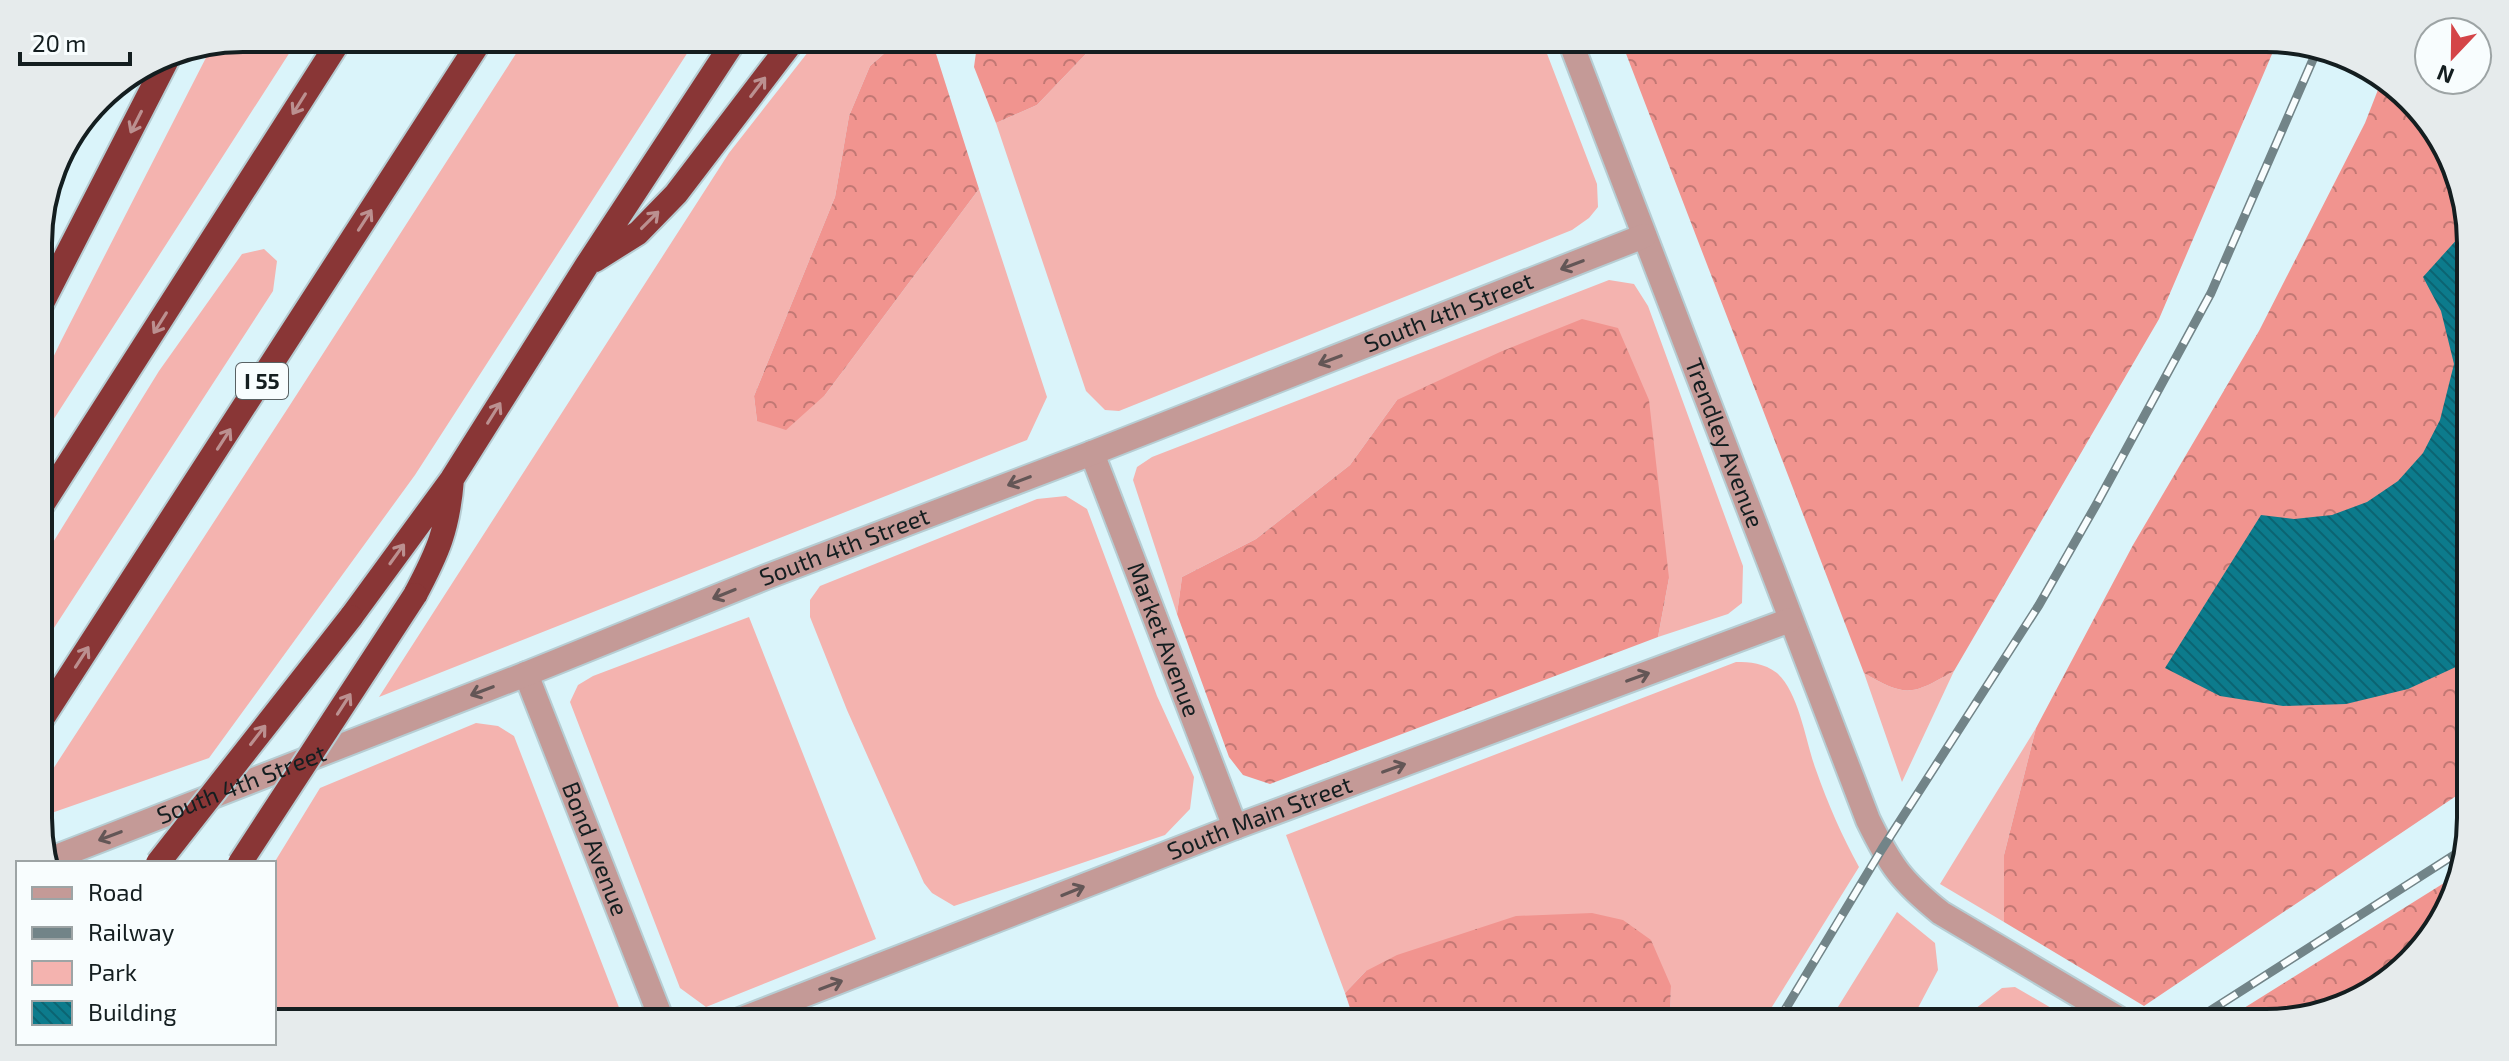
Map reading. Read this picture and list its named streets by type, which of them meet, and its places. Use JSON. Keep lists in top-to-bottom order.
{
  "streets": {
    "highway": ["I 55"],
    "street": [
      "South 4th Street",
      "Trendley Avenue",
      "Market Avenue",
      "South Main Street",
      "Bond Avenue"
    ]
  },
  "crossings": [
    ["South 4th Street", "Trendley Avenue"],
    ["South 4th Street", "Market Avenue"],
    ["South 4th Street", "Bond Avenue"],
    ["Trendley Avenue", "South Main Street"],
    ["Market Avenue", "South Main Street"]
  ],
  "one_way": ["South 4th Street", "South Main Street"],
  "legend": [
    "Road",
    "Railway",
    "Park",
    "Building"
  ],
  "scale_bar": "20 m",
  "north": "bottom"
}
